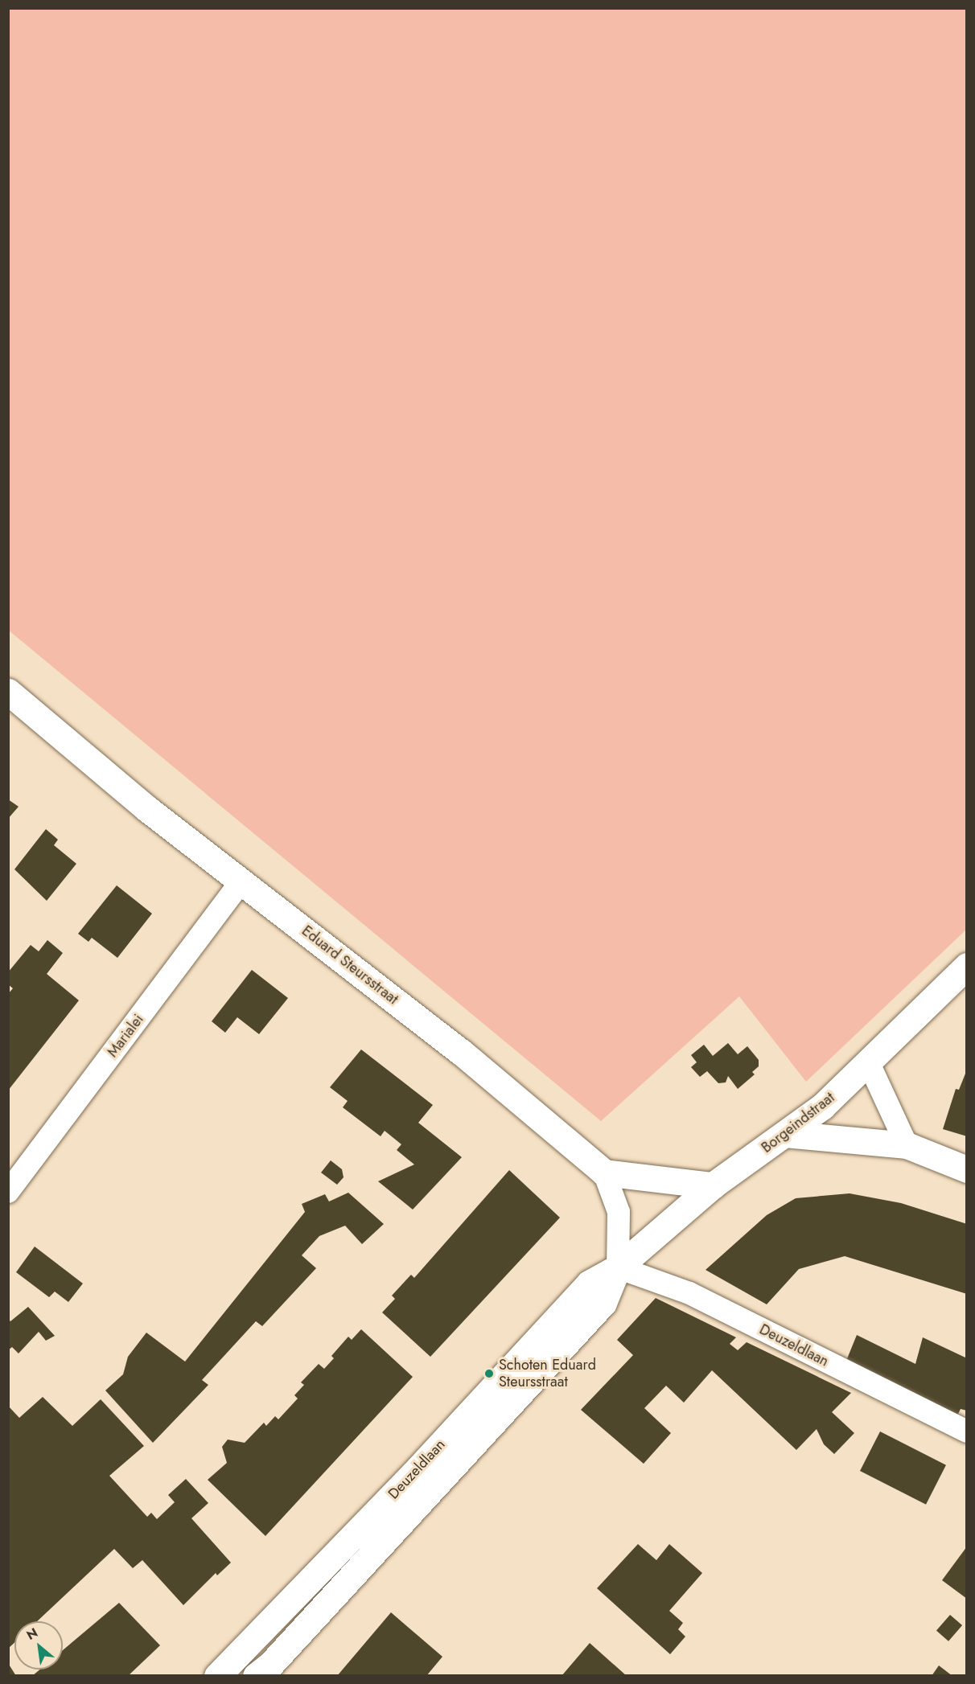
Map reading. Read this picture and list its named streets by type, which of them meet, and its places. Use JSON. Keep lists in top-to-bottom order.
{
  "streets": {
    "street": [
      "Eduard Steursstraat",
      "Marialei",
      "Borgeindstraat",
      "Deuzeldlaan"
    ]
  },
  "crossings": [
    ["Eduard Steursstraat", "Marialei"],
    ["Eduard Steursstraat", "Deuzeldlaan"],
    ["Borgeindstraat", "Deuzeldlaan"]
  ],
  "places": ["Schoten Eduard Steursstraat"],
  "north": "top left"
}
